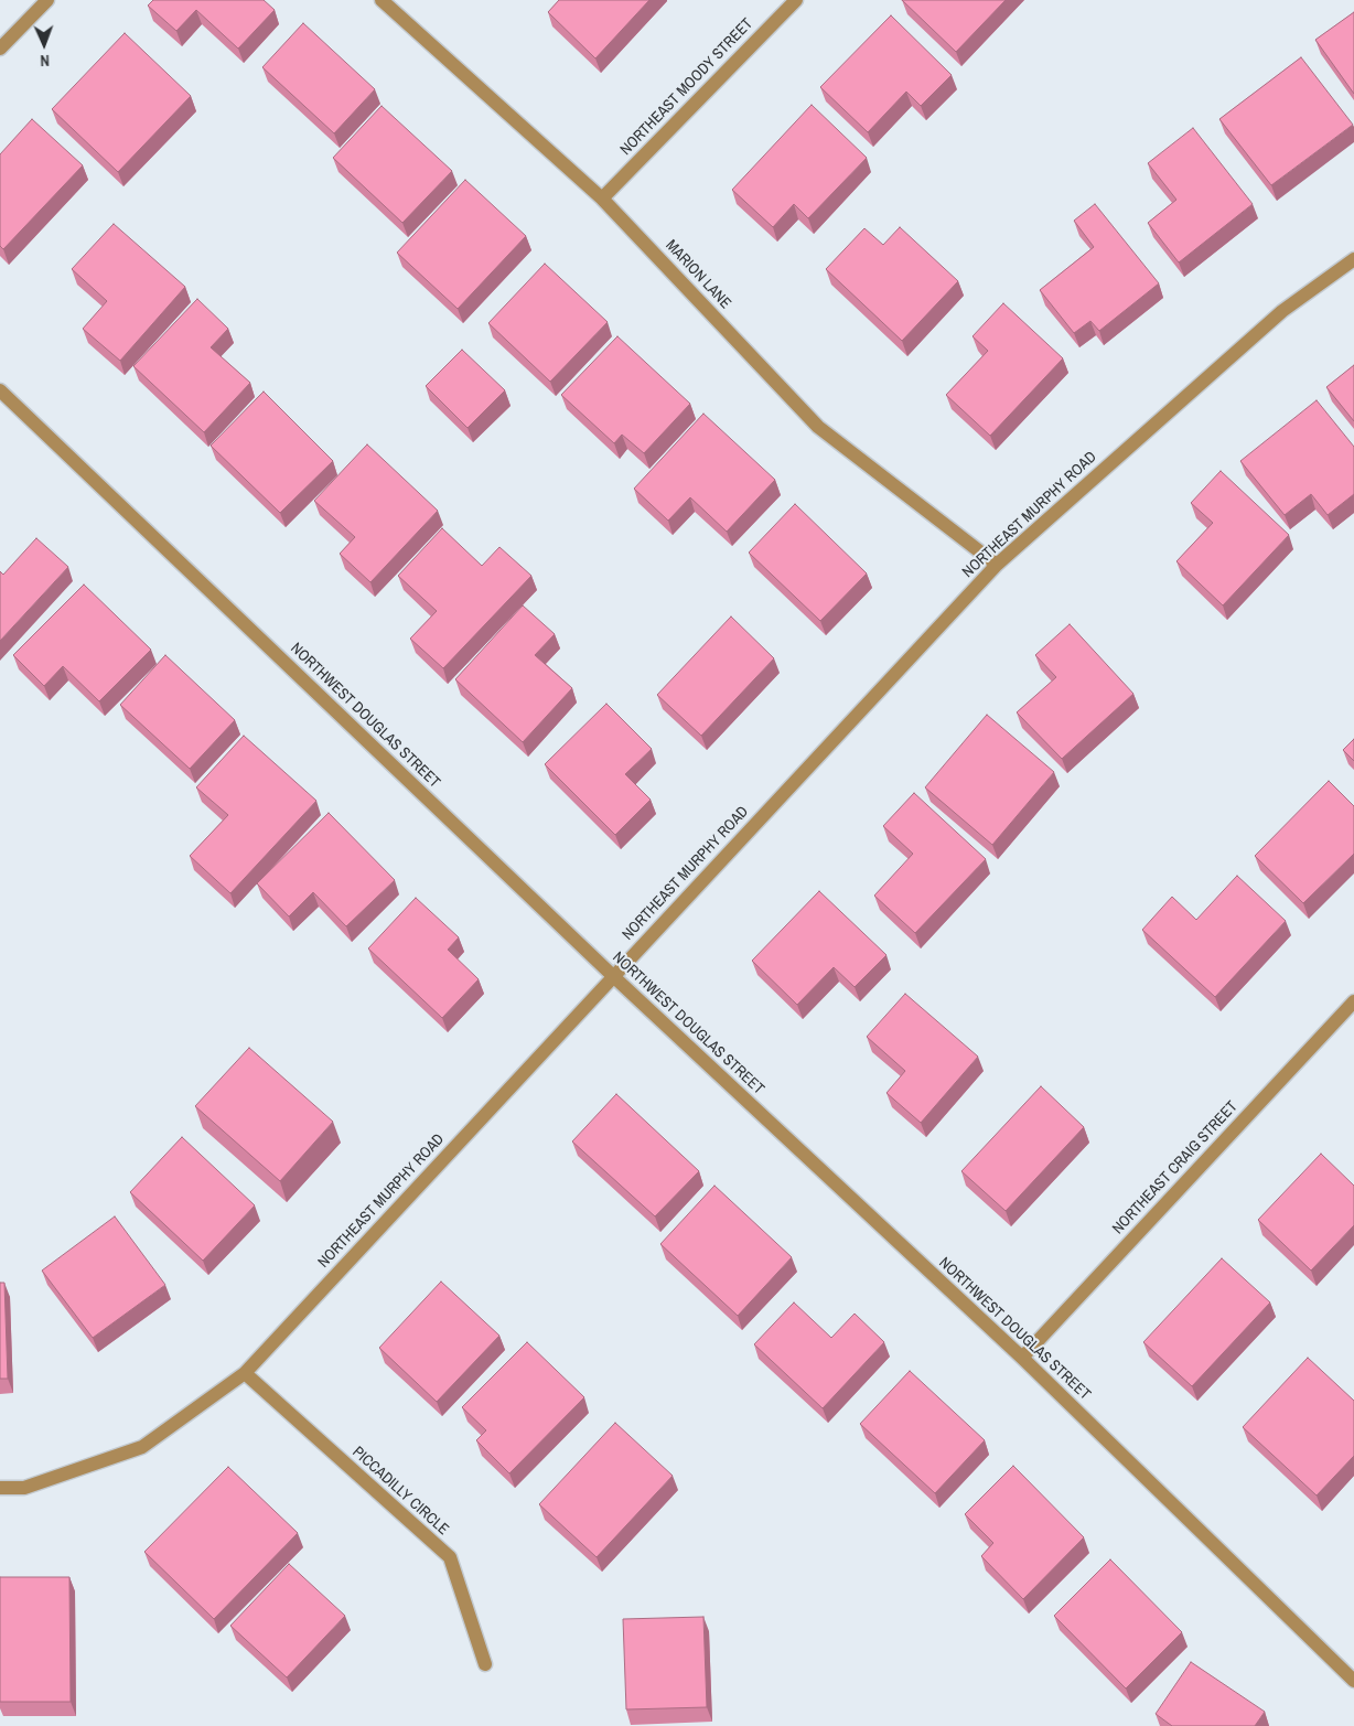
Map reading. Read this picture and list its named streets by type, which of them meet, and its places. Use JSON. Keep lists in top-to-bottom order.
{
  "streets": {
    "street": [
      "NORTHEAST MOODY STREET",
      "MARION LANE",
      "NORTHEAST MURPHY ROAD",
      "NORTHWEST DOUGLAS STREET",
      "NORTHEAST CRAIG STREET",
      "PICCADILLY CIRCLE"
    ]
  },
  "crossings": [
    ["NORTHEAST MOODY STREET", "MARION LANE"],
    ["MARION LANE", "NORTHEAST MURPHY ROAD"],
    ["NORTHEAST MURPHY ROAD", "NORTHWEST DOUGLAS STREET"],
    ["NORTHEAST MURPHY ROAD", "PICCADILLY CIRCLE"],
    ["NORTHWEST DOUGLAS STREET", "NORTHEAST CRAIG STREET"]
  ],
  "north": "bottom"
}
